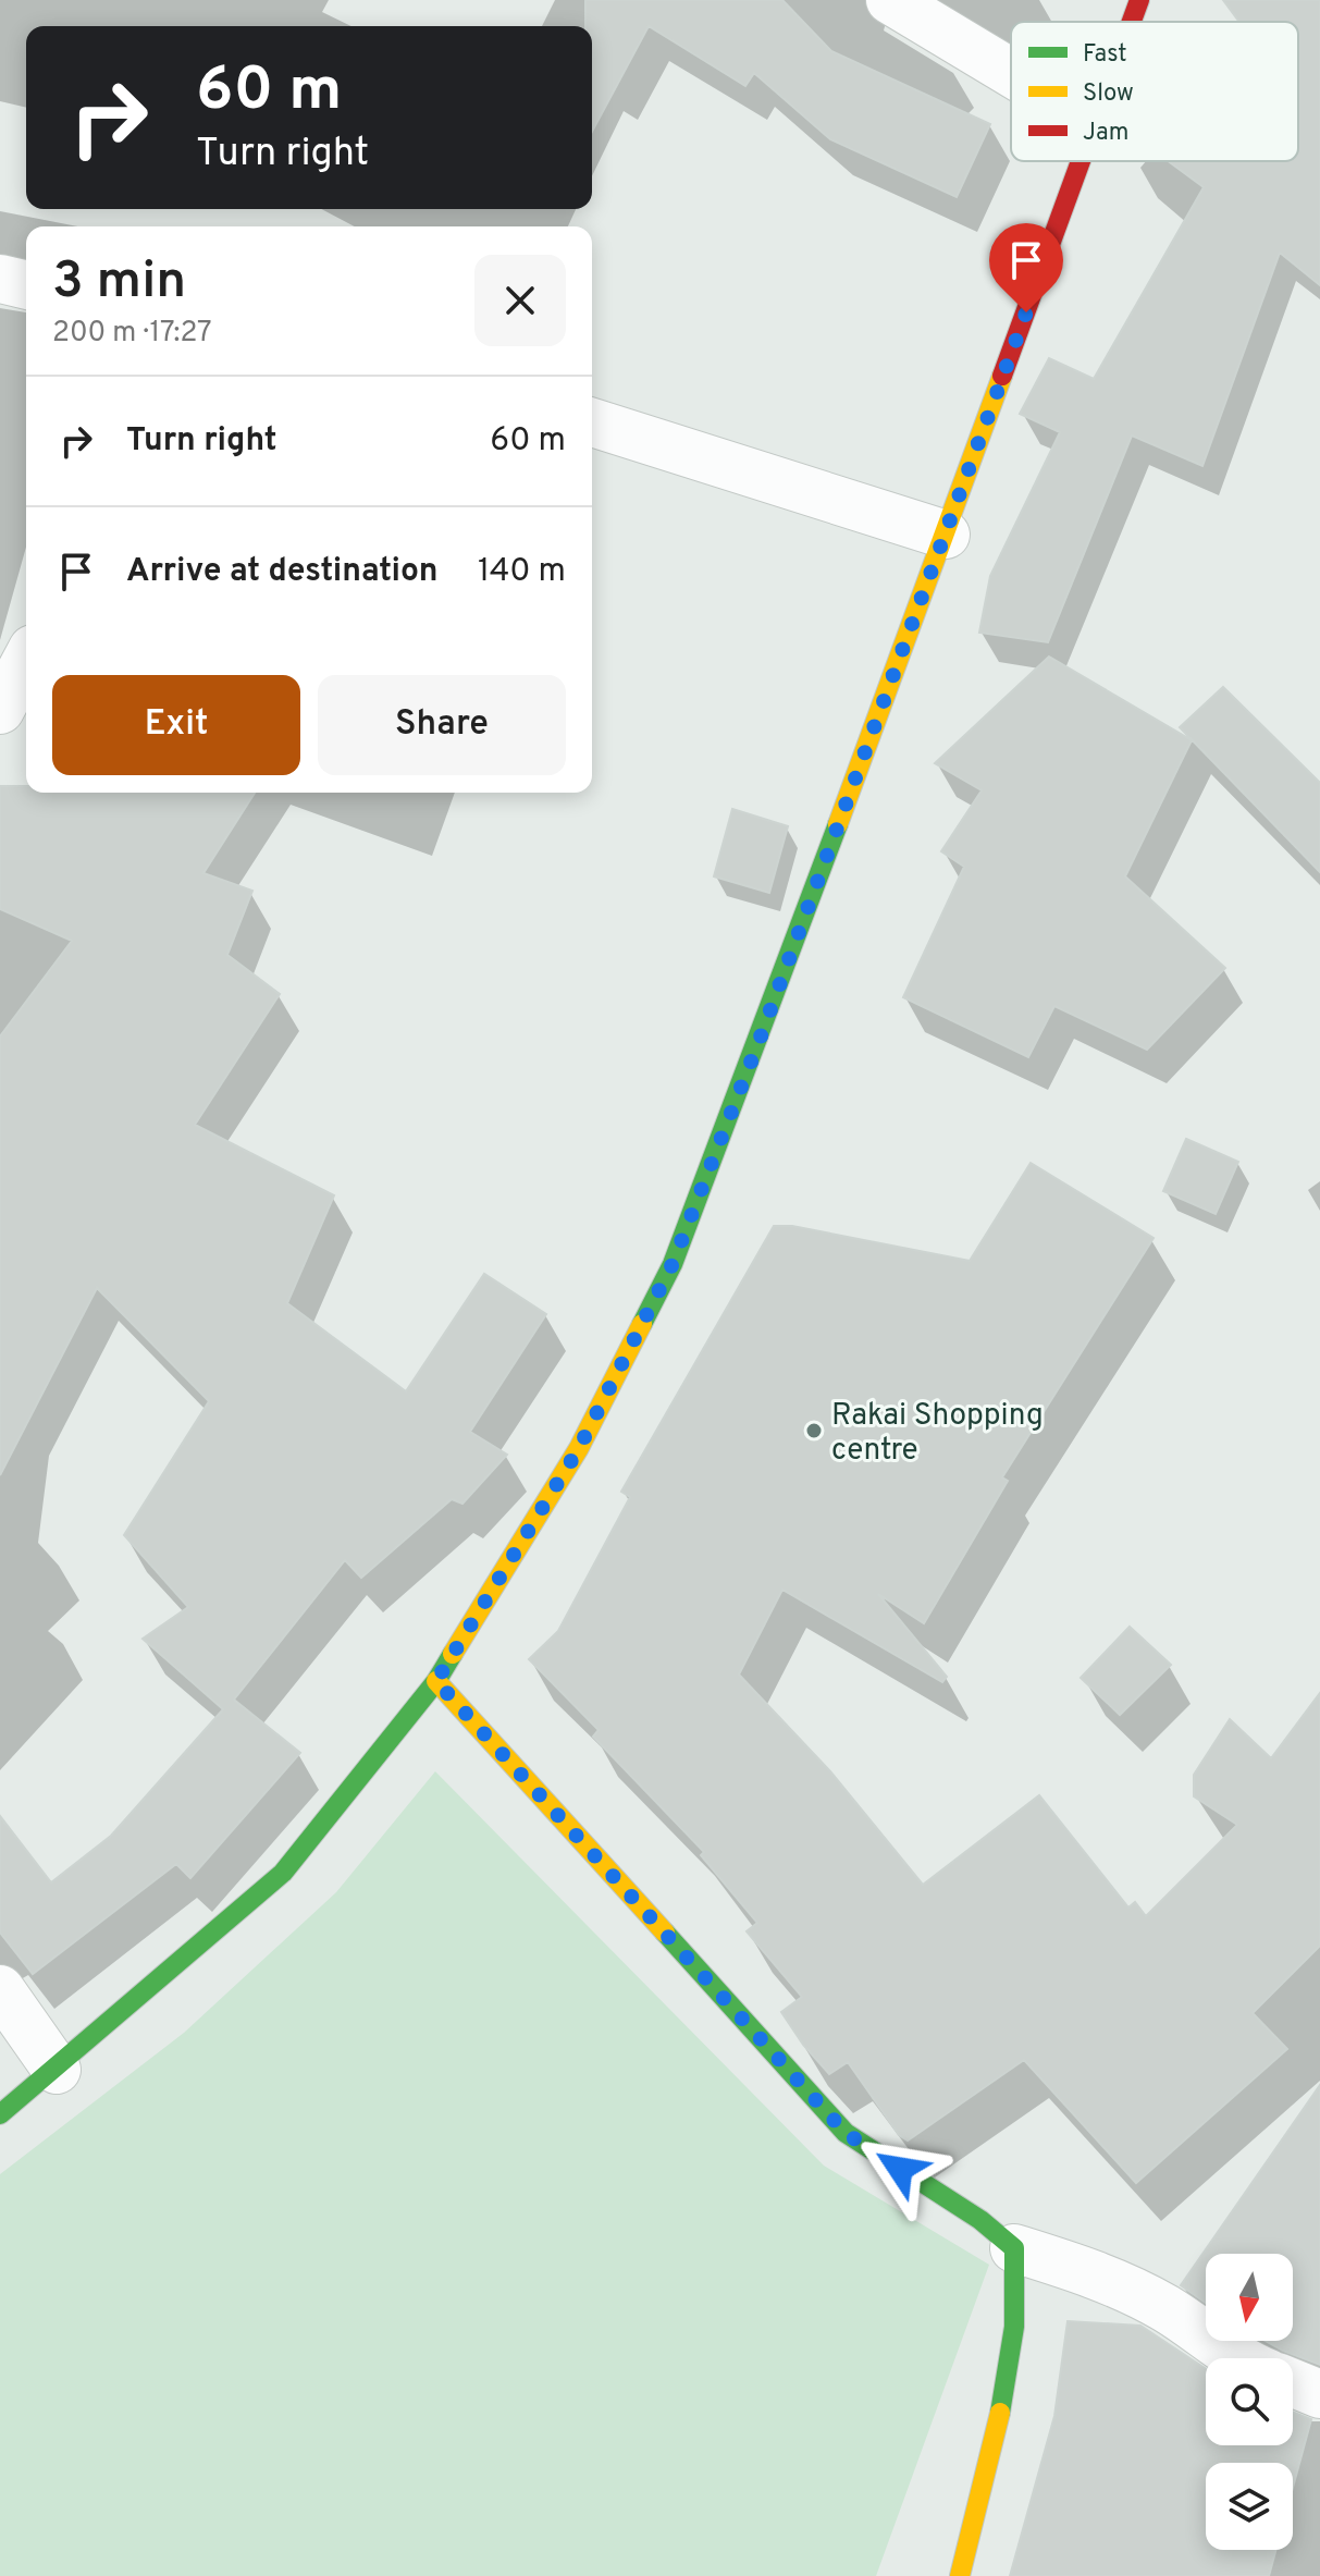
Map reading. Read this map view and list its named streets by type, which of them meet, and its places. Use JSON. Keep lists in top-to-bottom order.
{
  "places": ["Rakai Shopping centre"],
  "legend": ["Fast", "Slow", "Jam"],
  "north": "bottom",
  "page": {
    "turn": ["60 m", "Turn right"],
    "heading": ["3 min", "200 m · 17:27"],
    "list": [
      {
        "name": "Turn right",
        "value": "60 m"
      },
      {
        "name": "Arrive at destination",
        "value": "140 m"
      }
    ],
    "buttons": ["Exit", "Share"]
  }
}
